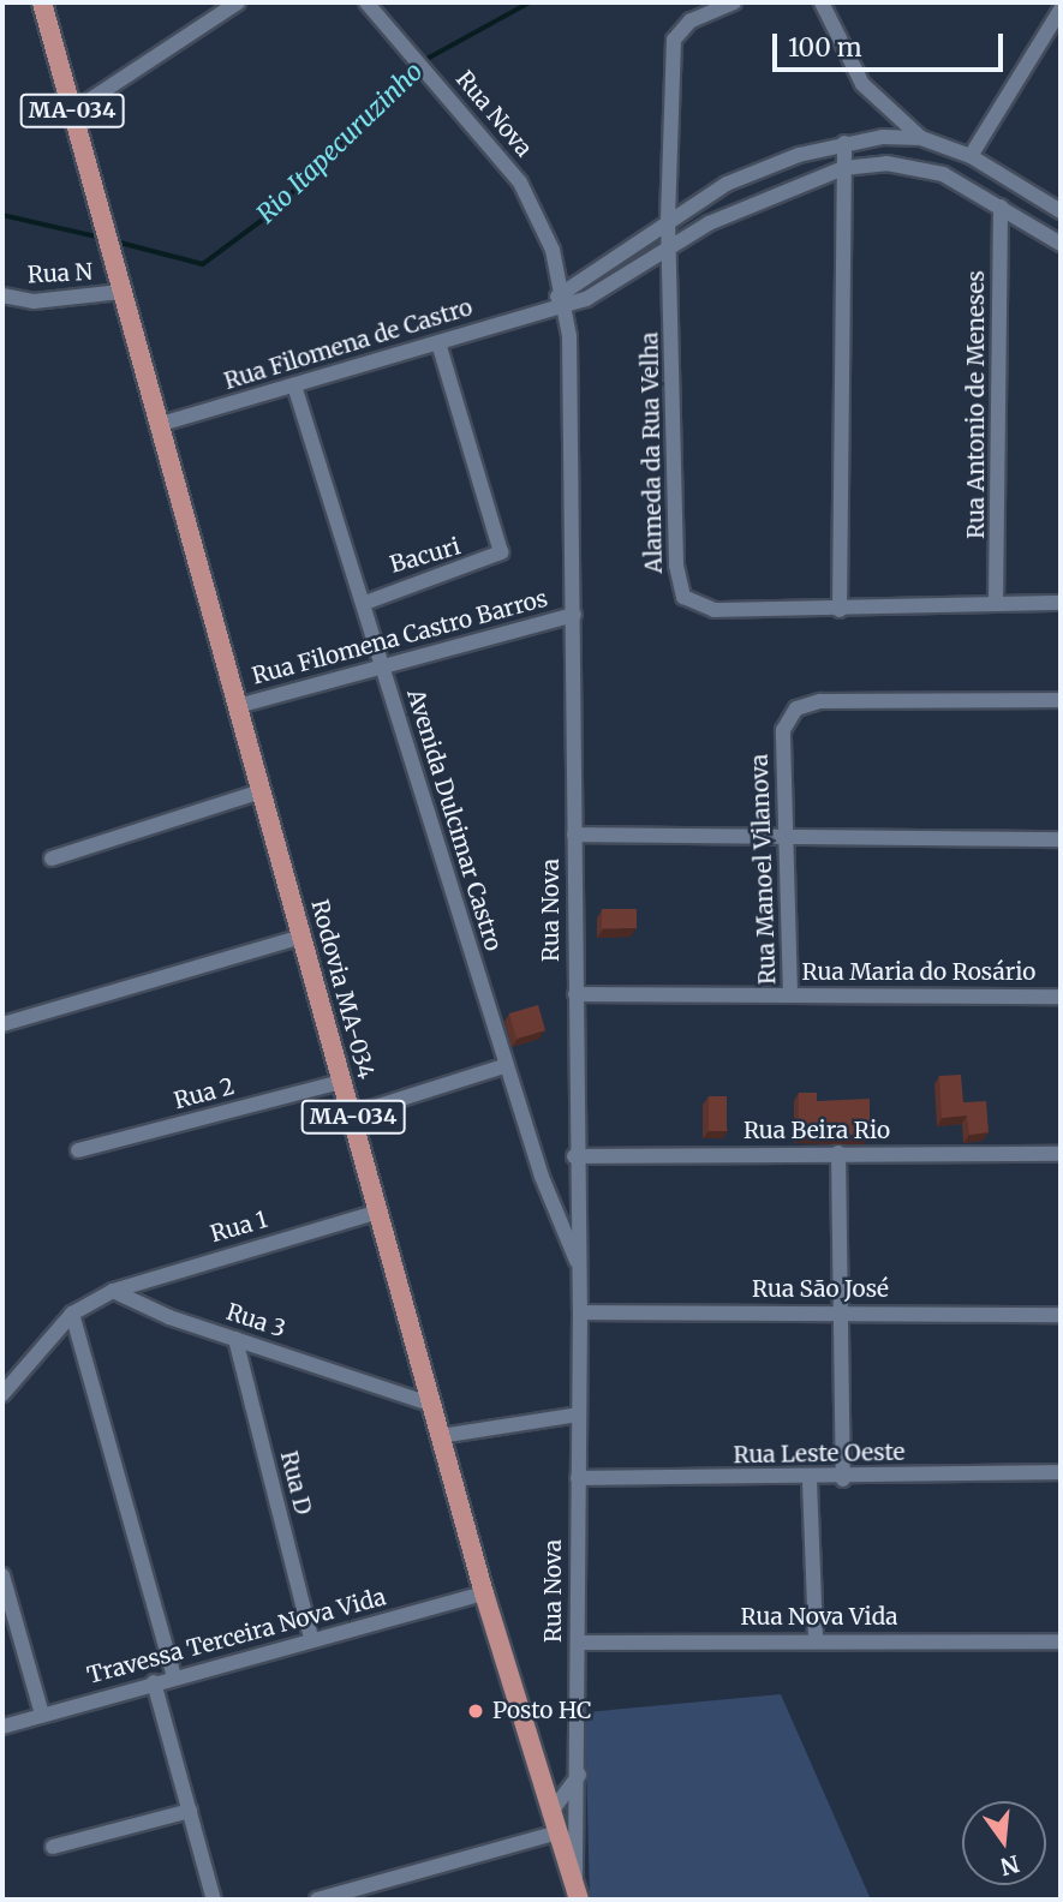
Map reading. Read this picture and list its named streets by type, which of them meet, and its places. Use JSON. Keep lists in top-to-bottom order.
{
  "streets": {
    "main road": ["MA-034", "Rodovia MA-034"],
    "street": [
      "Rua Nova",
      "Rua N",
      "Rua Filomena de Castro",
      "Rua Antonio de Meneses",
      "Alameda da Rua Velha",
      "Bacuri",
      "Rua Filomena Castro Barros",
      "Avenida Dulcimar Castro",
      "Rua Manoel Vilanova",
      "Rua Maria do Rosário",
      "Rua 2",
      "Rua Beira Rio",
      "Rua 1",
      "Rua São José",
      "Rua 3",
      "Rua Leste Oeste",
      "Rua D",
      "Rua Nova Vida",
      "Travessa Terceira Nova Vida"
    ]
  },
  "crossings": [
    ["MA-034", "Rua N"],
    ["MA-034", "Rodovia MA-034"],
    ["Rua Nova", "Rua Filomena de Castro"],
    ["Rua Nova", "Rua Filomena Castro Barros"],
    ["Rua Nova", "Avenida Dulcimar Castro"],
    ["Rua Nova", "Rua Maria do Rosário"],
    ["Rua Nova", "Rodovia MA-034"],
    ["Rua Nova", "Rua Beira Rio"],
    ["Rua Nova", "Rua São José"],
    ["Rua Nova", "Rua Leste Oeste"],
    ["Rua Nova", "Rua Nova Vida"],
    ["Rua N", "Rodovia MA-034"],
    ["Rua Filomena de Castro", "Bacuri"],
    ["Rua Filomena de Castro", "Avenida Dulcimar Castro"],
    ["Rua Filomena de Castro", "Rodovia MA-034"],
    ["Rua Antonio de Meneses", "Alameda da Rua Velha"],
    ["Bacuri", "Avenida Dulcimar Castro"],
    ["Rua Filomena Castro Barros", "Avenida Dulcimar Castro"],
    ["Rua Filomena Castro Barros", "Rodovia MA-034"],
    ["Rua Manoel Vilanova", "Rua Maria do Rosário"],
    ["Rodovia MA-034", "Rua 2"],
    ["Rodovia MA-034", "Rua 1"],
    ["Rodovia MA-034", "Rua 3"],
    ["Rodovia MA-034", "Travessa Terceira Nova Vida"],
    ["Rua 1", "Rua 3"],
    ["Rua 3", "Rua D"],
    ["Rua D", "Travessa Terceira Nova Vida"]
  ],
  "water": ["Rio Itapecuruzinho"],
  "places": ["Posto HC"],
  "scale_bar": "100 m",
  "north": "bottom"
}
